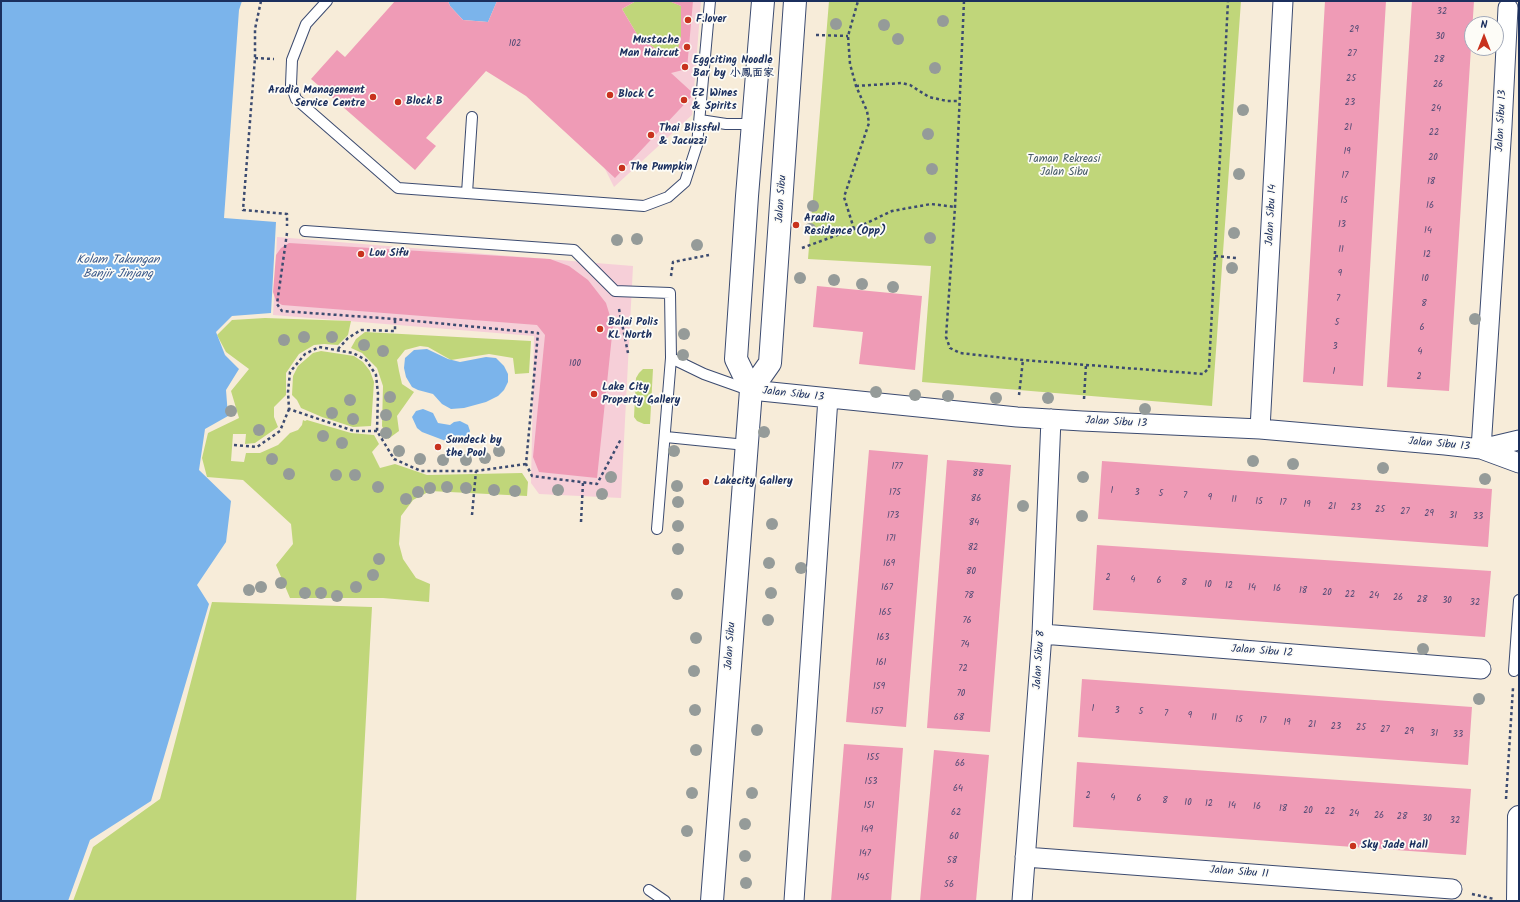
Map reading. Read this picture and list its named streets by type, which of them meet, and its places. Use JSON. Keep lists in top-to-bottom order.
{
  "streets": {
    "main road": ["Jalan Sibu"],
    "street": [
      "Jalan Sibu 13",
      "Jalan Sibu 14",
      "Jalan Sibu 12",
      "Jalan Sibu 8",
      "Jalan Sibu 11"
    ]
  },
  "crossings": [
    ["Jalan Sibu 13", "Jalan Sibu"],
    ["Jalan Sibu 13", "Jalan Sibu 14"],
    ["Jalan Sibu 13", "Jalan Sibu 8"],
    ["Jalan Sibu 12", "Jalan Sibu 8"],
    ["Jalan Sibu 8", "Jalan Sibu 11"]
  ],
  "water": ["Kolam Takungan Banjir Jinjang"],
  "parks": ["Taman Rekreasi Jalan Sibu"],
  "places": [
    "F.lover",
    "Mustache Man Haircut",
    "Eggciting Noodle Bar by 小鳳面家",
    "Block C",
    "Aradia Management Service Centre",
    "EZ Wines & Spirits",
    "Block B",
    "Thai Blissful & Jacuzzi",
    "The Pumpkin",
    "Aradia Residence (Opp)",
    "Lou Sifu",
    "Balai Polis KL North",
    "Lake City Property Gallery",
    "Sundeck by the Pool",
    "Lakecity Gallery",
    "Sky Jade Hall"
  ],
  "house_numbers": [
    "32",
    "29",
    "30",
    "102",
    "27",
    "28",
    "25",
    "26",
    "23",
    "24",
    "21",
    "22",
    "19",
    "20",
    "17",
    "18",
    "15",
    "16",
    "13",
    "14",
    "11",
    "12",
    "9",
    "10",
    "7",
    "8",
    "5",
    "6",
    "3",
    "4",
    "100",
    "1",
    "2",
    "177",
    "88",
    "1",
    "175",
    "3",
    "5",
    "7",
    "9",
    "86",
    "11",
    "15",
    "17",
    "19",
    "21",
    "23",
    "25",
    "27",
    "29",
    "173",
    "31",
    "33",
    "84",
    "171",
    "82",
    "169",
    "80",
    "2",
    "4",
    "6",
    "8",
    "10",
    "12",
    "167",
    "14",
    "16",
    "18",
    "20",
    "22",
    "78",
    "24",
    "26",
    "28",
    "30",
    "32",
    "165",
    "76",
    "163",
    "74",
    "161",
    "72",
    "159",
    "70",
    "1",
    "3",
    "157",
    "5",
    "7",
    "9",
    "68",
    "11",
    "15",
    "17",
    "19",
    "21",
    "23",
    "25",
    "27",
    "29",
    "31",
    "33",
    "155",
    "66",
    "153",
    "64",
    "2",
    "4",
    "6",
    "8",
    "10",
    "12",
    "151",
    "14",
    "16",
    "18",
    "20",
    "22",
    "62",
    "24",
    "26",
    "28",
    "30",
    "32",
    "149",
    "60",
    "147",
    "58",
    "145",
    "56"
  ],
  "north": "top"
}
